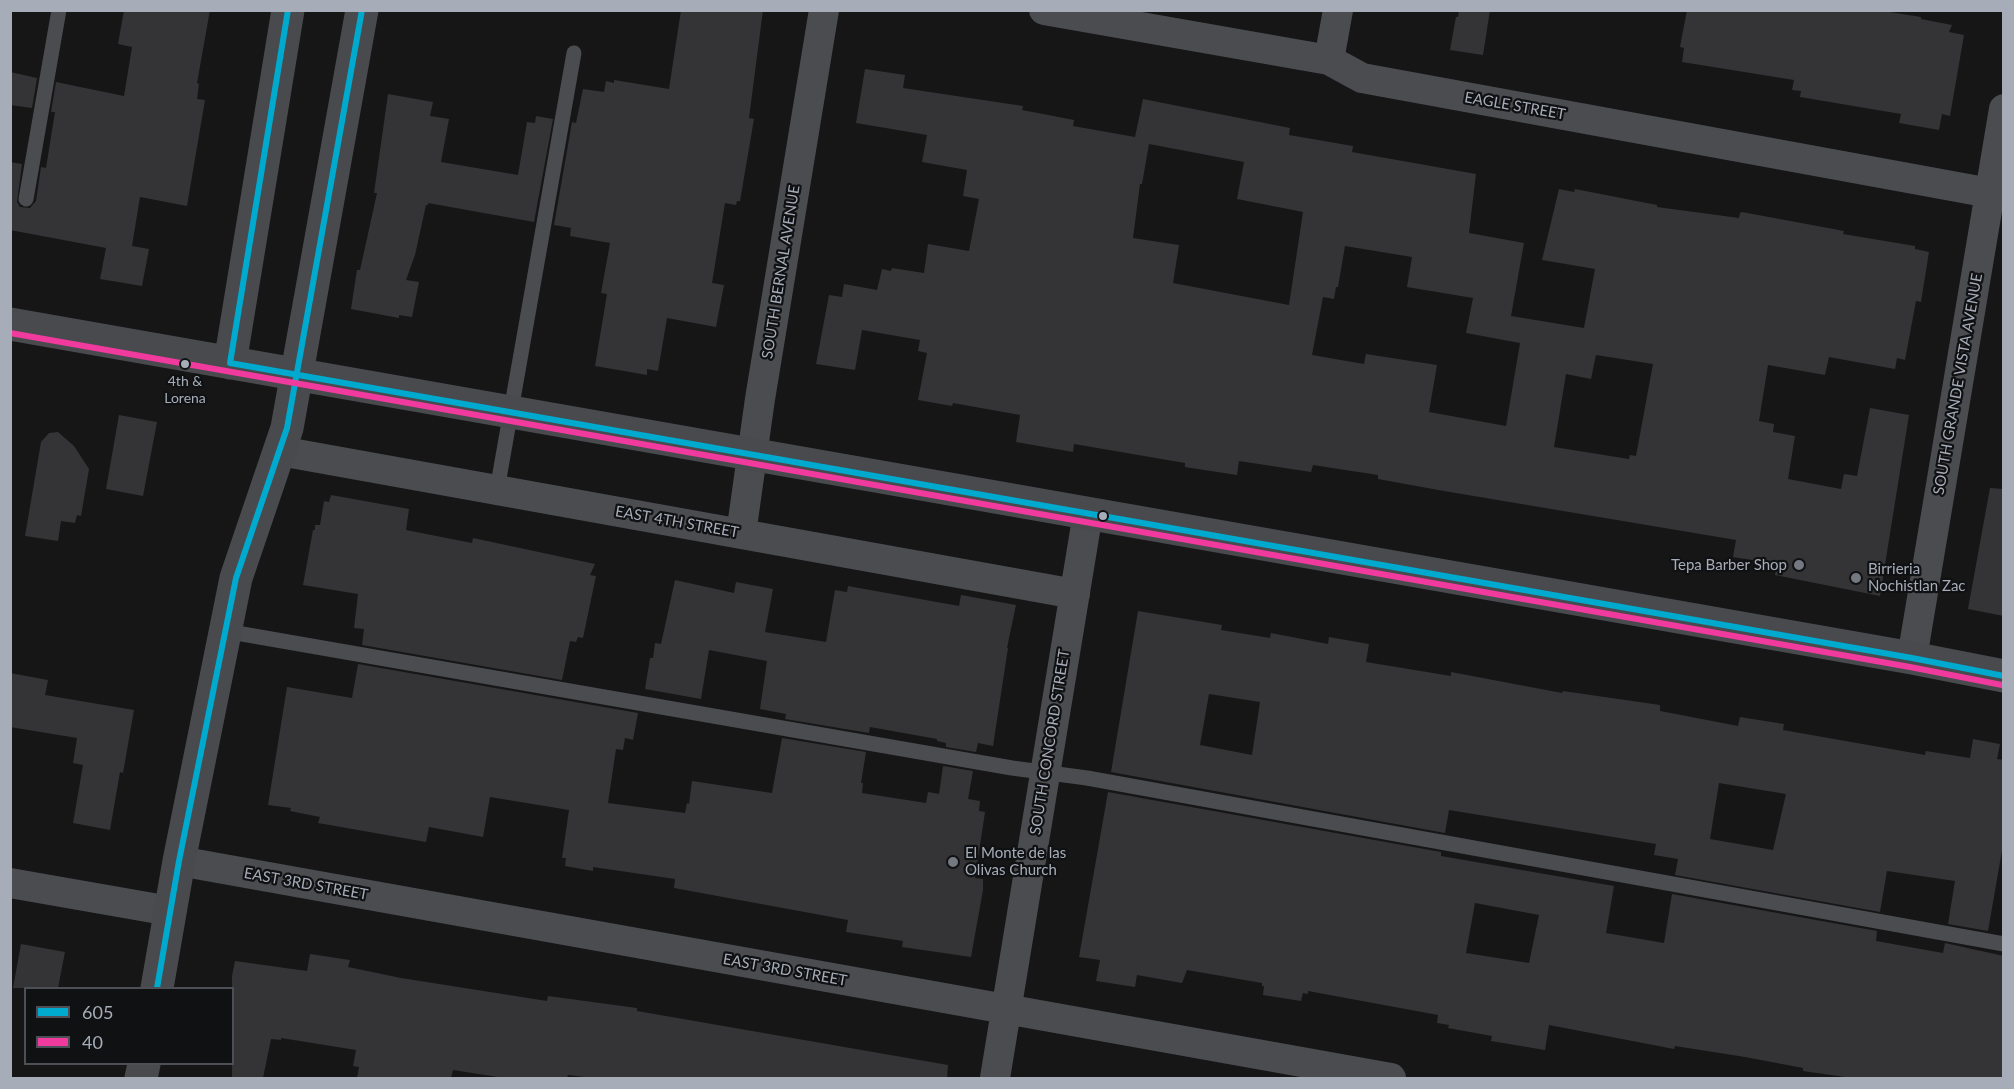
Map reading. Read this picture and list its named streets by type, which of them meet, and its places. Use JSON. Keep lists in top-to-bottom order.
{
  "streets": {
    "street": [
      "EAGLE STREET",
      "SOUTH BERNAL AVENUE",
      "SOUTH GRANDE VISTA AVENUE",
      "EAST 4TH STREET",
      "SOUTH CONCORD STREET",
      "EAST 3RD STREET"
    ]
  },
  "crossings": [
    ["EAGLE STREET", "SOUTH GRANDE VISTA AVENUE"],
    ["SOUTH BERNAL AVENUE", "EAST 4TH STREET"],
    ["EAST 4TH STREET", "SOUTH CONCORD STREET"],
    ["SOUTH CONCORD STREET", "EAST 3RD STREET"]
  ],
  "places": [
    "4th & Lorena",
    "Tepa Barber Shop",
    "Birrieria Nochistlan Zac",
    "El Monte de las Olivas Church"
  ],
  "lines": ["transit line 605", "transit line 40"],
  "legend": ["605", "40"]
}
